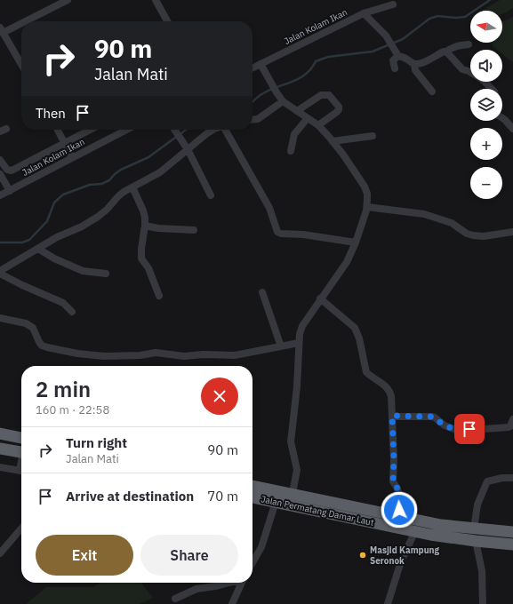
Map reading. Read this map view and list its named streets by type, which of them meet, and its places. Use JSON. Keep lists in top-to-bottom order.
{
  "streets": {
    "highway": ["Jalan Permatang Damar Laut"],
    "street": ["Jalan Kolam Ikan"]
  },
  "places": ["Masjid Kampung Seronok"],
  "north": "left",
  "page": {
    "map_buttons": ["+", "−"],
    "turn": ["90 m", "Jalan Mati"],
    "then": "Then",
    "heading": ["2 min", "160 m · 22:58"],
    "list": [
      {
        "name": "Turn right",
        "note": "Jalan Mati",
        "value": "90 m"
      },
      {
        "name": "Arrive at destination",
        "value": "70 m"
      }
    ],
    "buttons": ["Exit", "Share"]
  }
}
